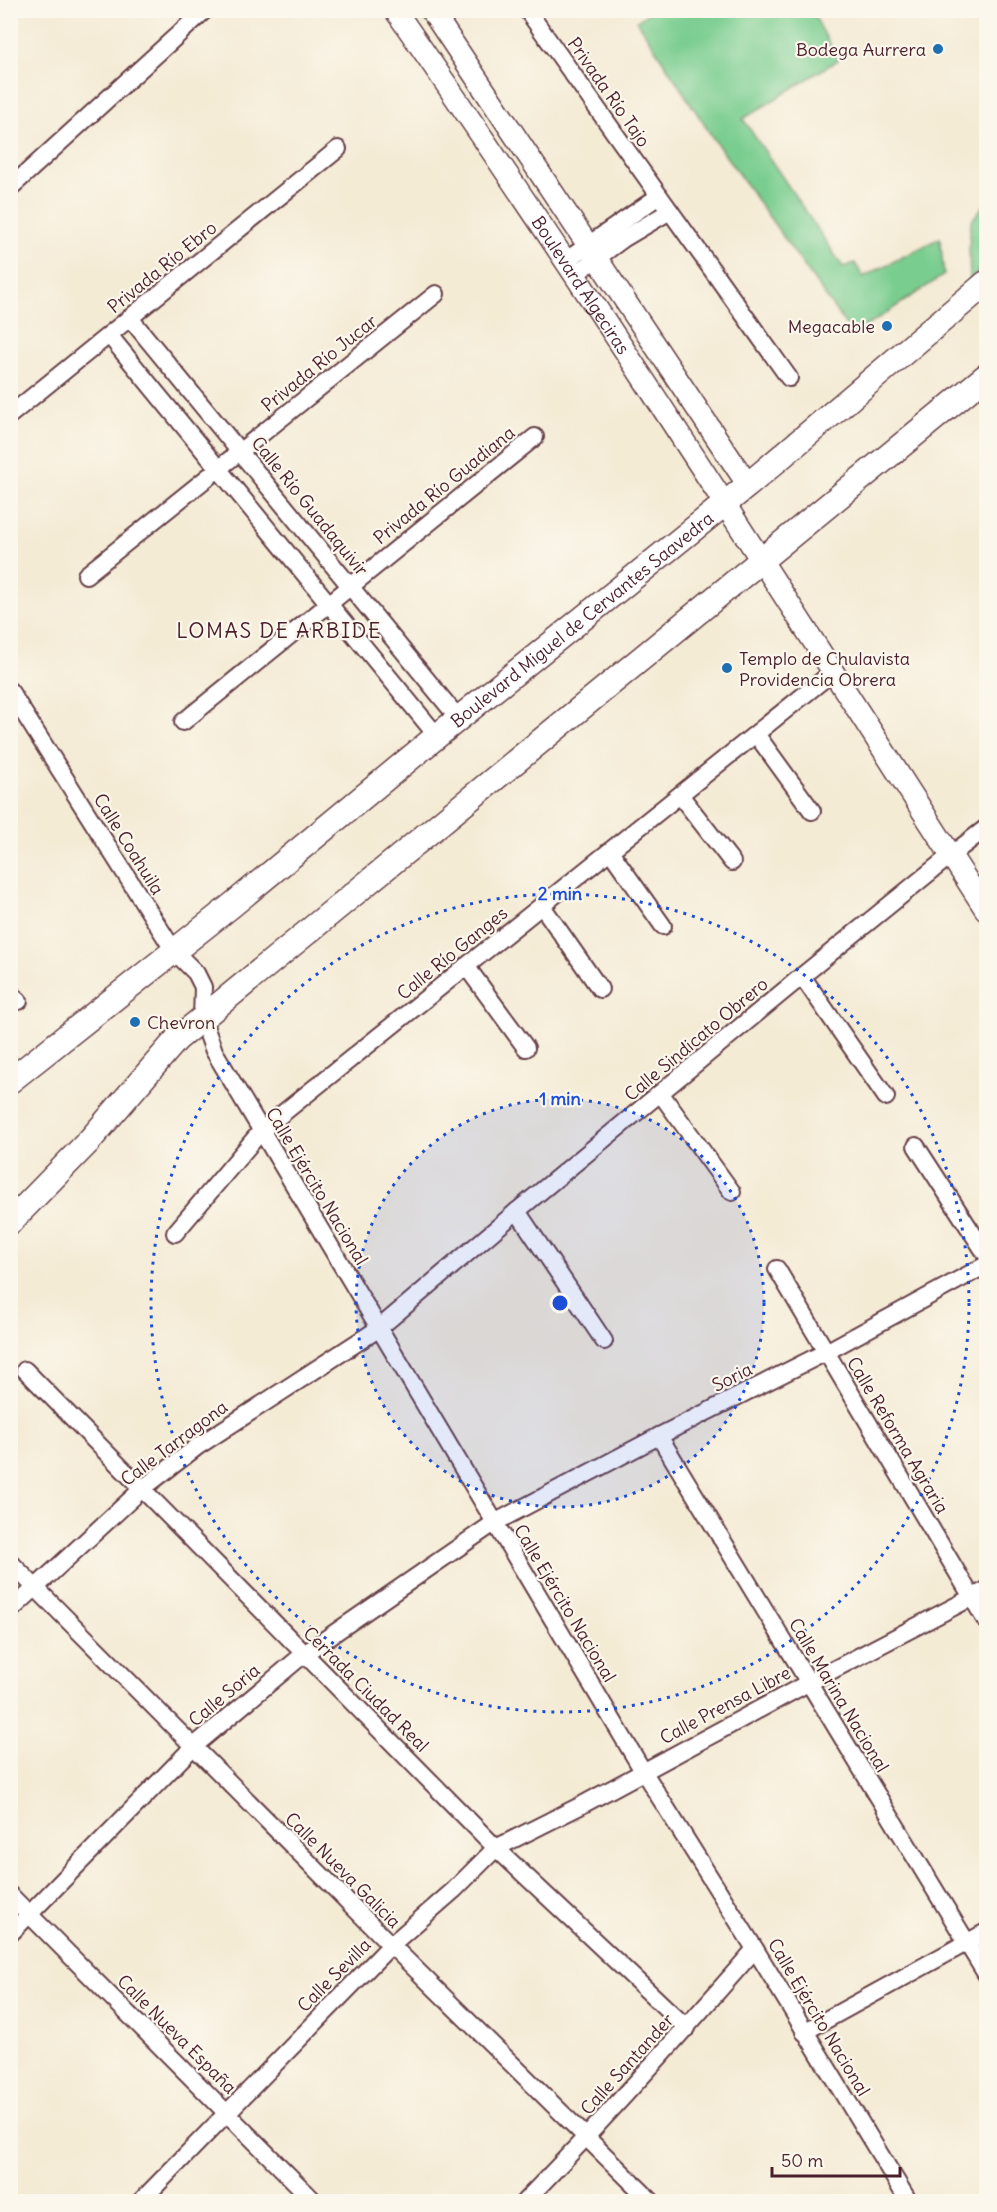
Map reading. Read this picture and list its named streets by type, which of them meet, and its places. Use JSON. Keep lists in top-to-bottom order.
{
  "streets": {
    "main road": ["Boulevard Miguel de Cervantes Saavedra"],
    "street": [
      "Privada Río Tajo",
      "Privada Río Ebro",
      "Boulevard Algeciras",
      "Privada Río Jucar",
      "Privada Río Guadiana",
      "Calle Río Guadaquivir",
      "Calle Coahuila",
      "Calle Río Ganges",
      "Calle Sindicato Obrero",
      "Calle Ejército Nacional",
      "Soria",
      "Calle Reforma Agraria",
      "Calle Tarragona",
      "Cerrada Ciudad Real",
      "Calle Soria",
      "Calle Marina Nacional",
      "Calle Prensa Libre",
      "Calle Nueva Galicia",
      "Calle Sevilla",
      "Calle Nueva España",
      "Calle Santander"
    ]
  },
  "crossings": [
    ["Privada Río Ebro", "Calle Río Guadaquivir"],
    ["Boulevard Algeciras", "Boulevard Miguel de Cervantes Saavedra"],
    ["Boulevard Algeciras", "Calle Río Ganges"],
    ["Boulevard Algeciras", "Calle Sindicato Obrero"],
    ["Privada Río Jucar", "Calle Río Guadaquivir"],
    ["Privada Río Guadiana", "Calle Río Guadaquivir"],
    ["Calle Río Guadaquivir", "Boulevard Miguel de Cervantes Saavedra"],
    ["Boulevard Miguel de Cervantes Saavedra", "Calle Coahuila"],
    ["Calle Coahuila", "Calle Ejército Nacional"],
    ["Calle Río Ganges", "Calle Ejército Nacional"],
    ["Calle Sindicato Obrero", "Calle Ejército Nacional"],
    ["Calle Sindicato Obrero", "Calle Tarragona"],
    ["Calle Ejército Nacional", "Soria"],
    ["Calle Ejército Nacional", "Calle Tarragona"],
    ["Calle Ejército Nacional", "Calle Soria"],
    ["Calle Ejército Nacional", "Calle Prensa Libre"],
    ["Calle Ejército Nacional", "Calle Sevilla"],
    ["Calle Ejército Nacional", "Calle Santander"],
    ["Soria", "Calle Reforma Agraria"],
    ["Soria", "Calle Soria"],
    ["Soria", "Calle Marina Nacional"],
    ["Calle Reforma Agraria", "Calle Prensa Libre"],
    ["Calle Tarragona", "Cerrada Ciudad Real"],
    ["Calle Tarragona", "Calle Nueva Galicia"],
    ["Cerrada Ciudad Real", "Calle Soria"],
    ["Cerrada Ciudad Real", "Calle Sevilla"],
    ["Cerrada Ciudad Real", "Calle Santander"],
    ["Calle Soria", "Calle Nueva Galicia"],
    ["Calle Soria", "Calle Nueva España"],
    ["Calle Marina Nacional", "Calle Prensa Libre"],
    ["Calle Prensa Libre", "Calle Sevilla"],
    ["Calle Nueva Galicia", "Calle Sevilla"],
    ["Calle Nueva Galicia", "Calle Santander"],
    ["Calle Sevilla", "Calle Nueva España"]
  ],
  "districts": ["LOMAS DE ARBIDE"],
  "places": [
    "Bodega Aurrera",
    "Megacable",
    "Templo de Chulavista Providencia Obrera",
    "Chevron"
  ],
  "scale_bar": "50 m",
  "rings": ["2 min", "1 min"]
}
